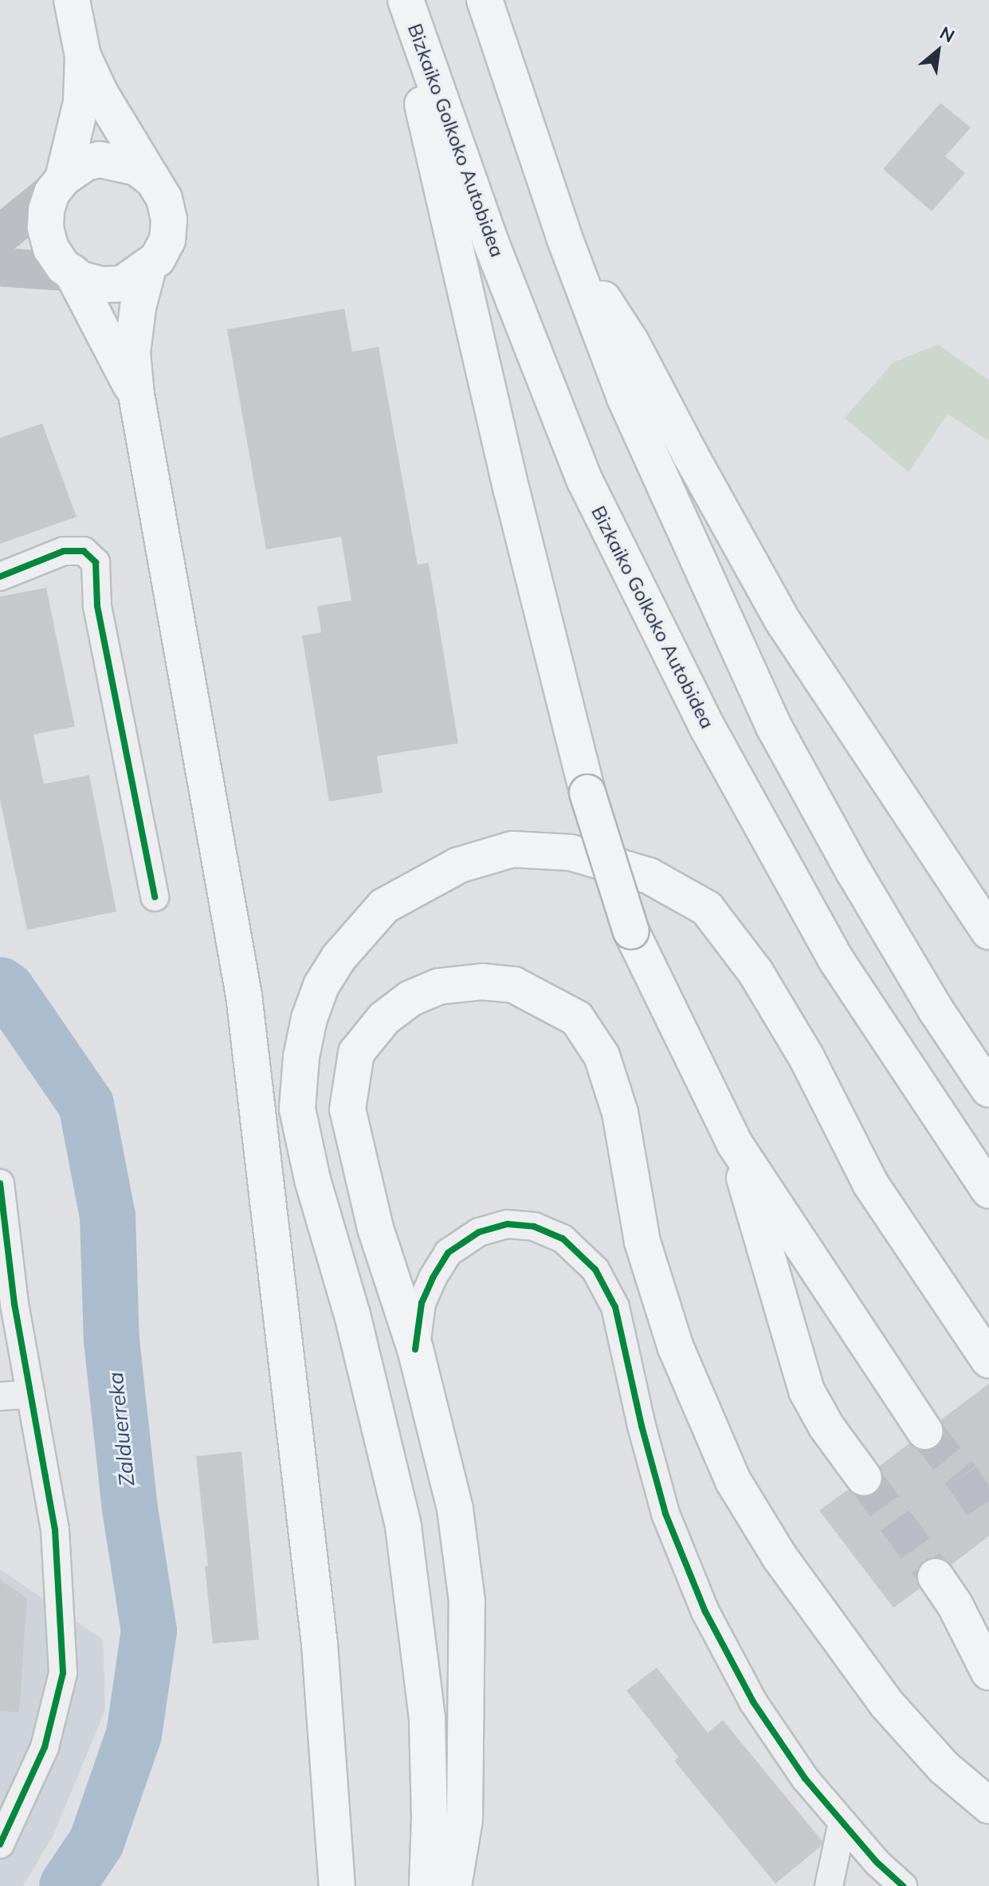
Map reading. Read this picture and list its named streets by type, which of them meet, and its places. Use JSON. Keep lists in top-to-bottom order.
{
  "streets": {
    "highway": ["Bizkaiko Golkoko Autobidea"]
  },
  "water": ["Zalduerreka"],
  "north": "top right"
}
